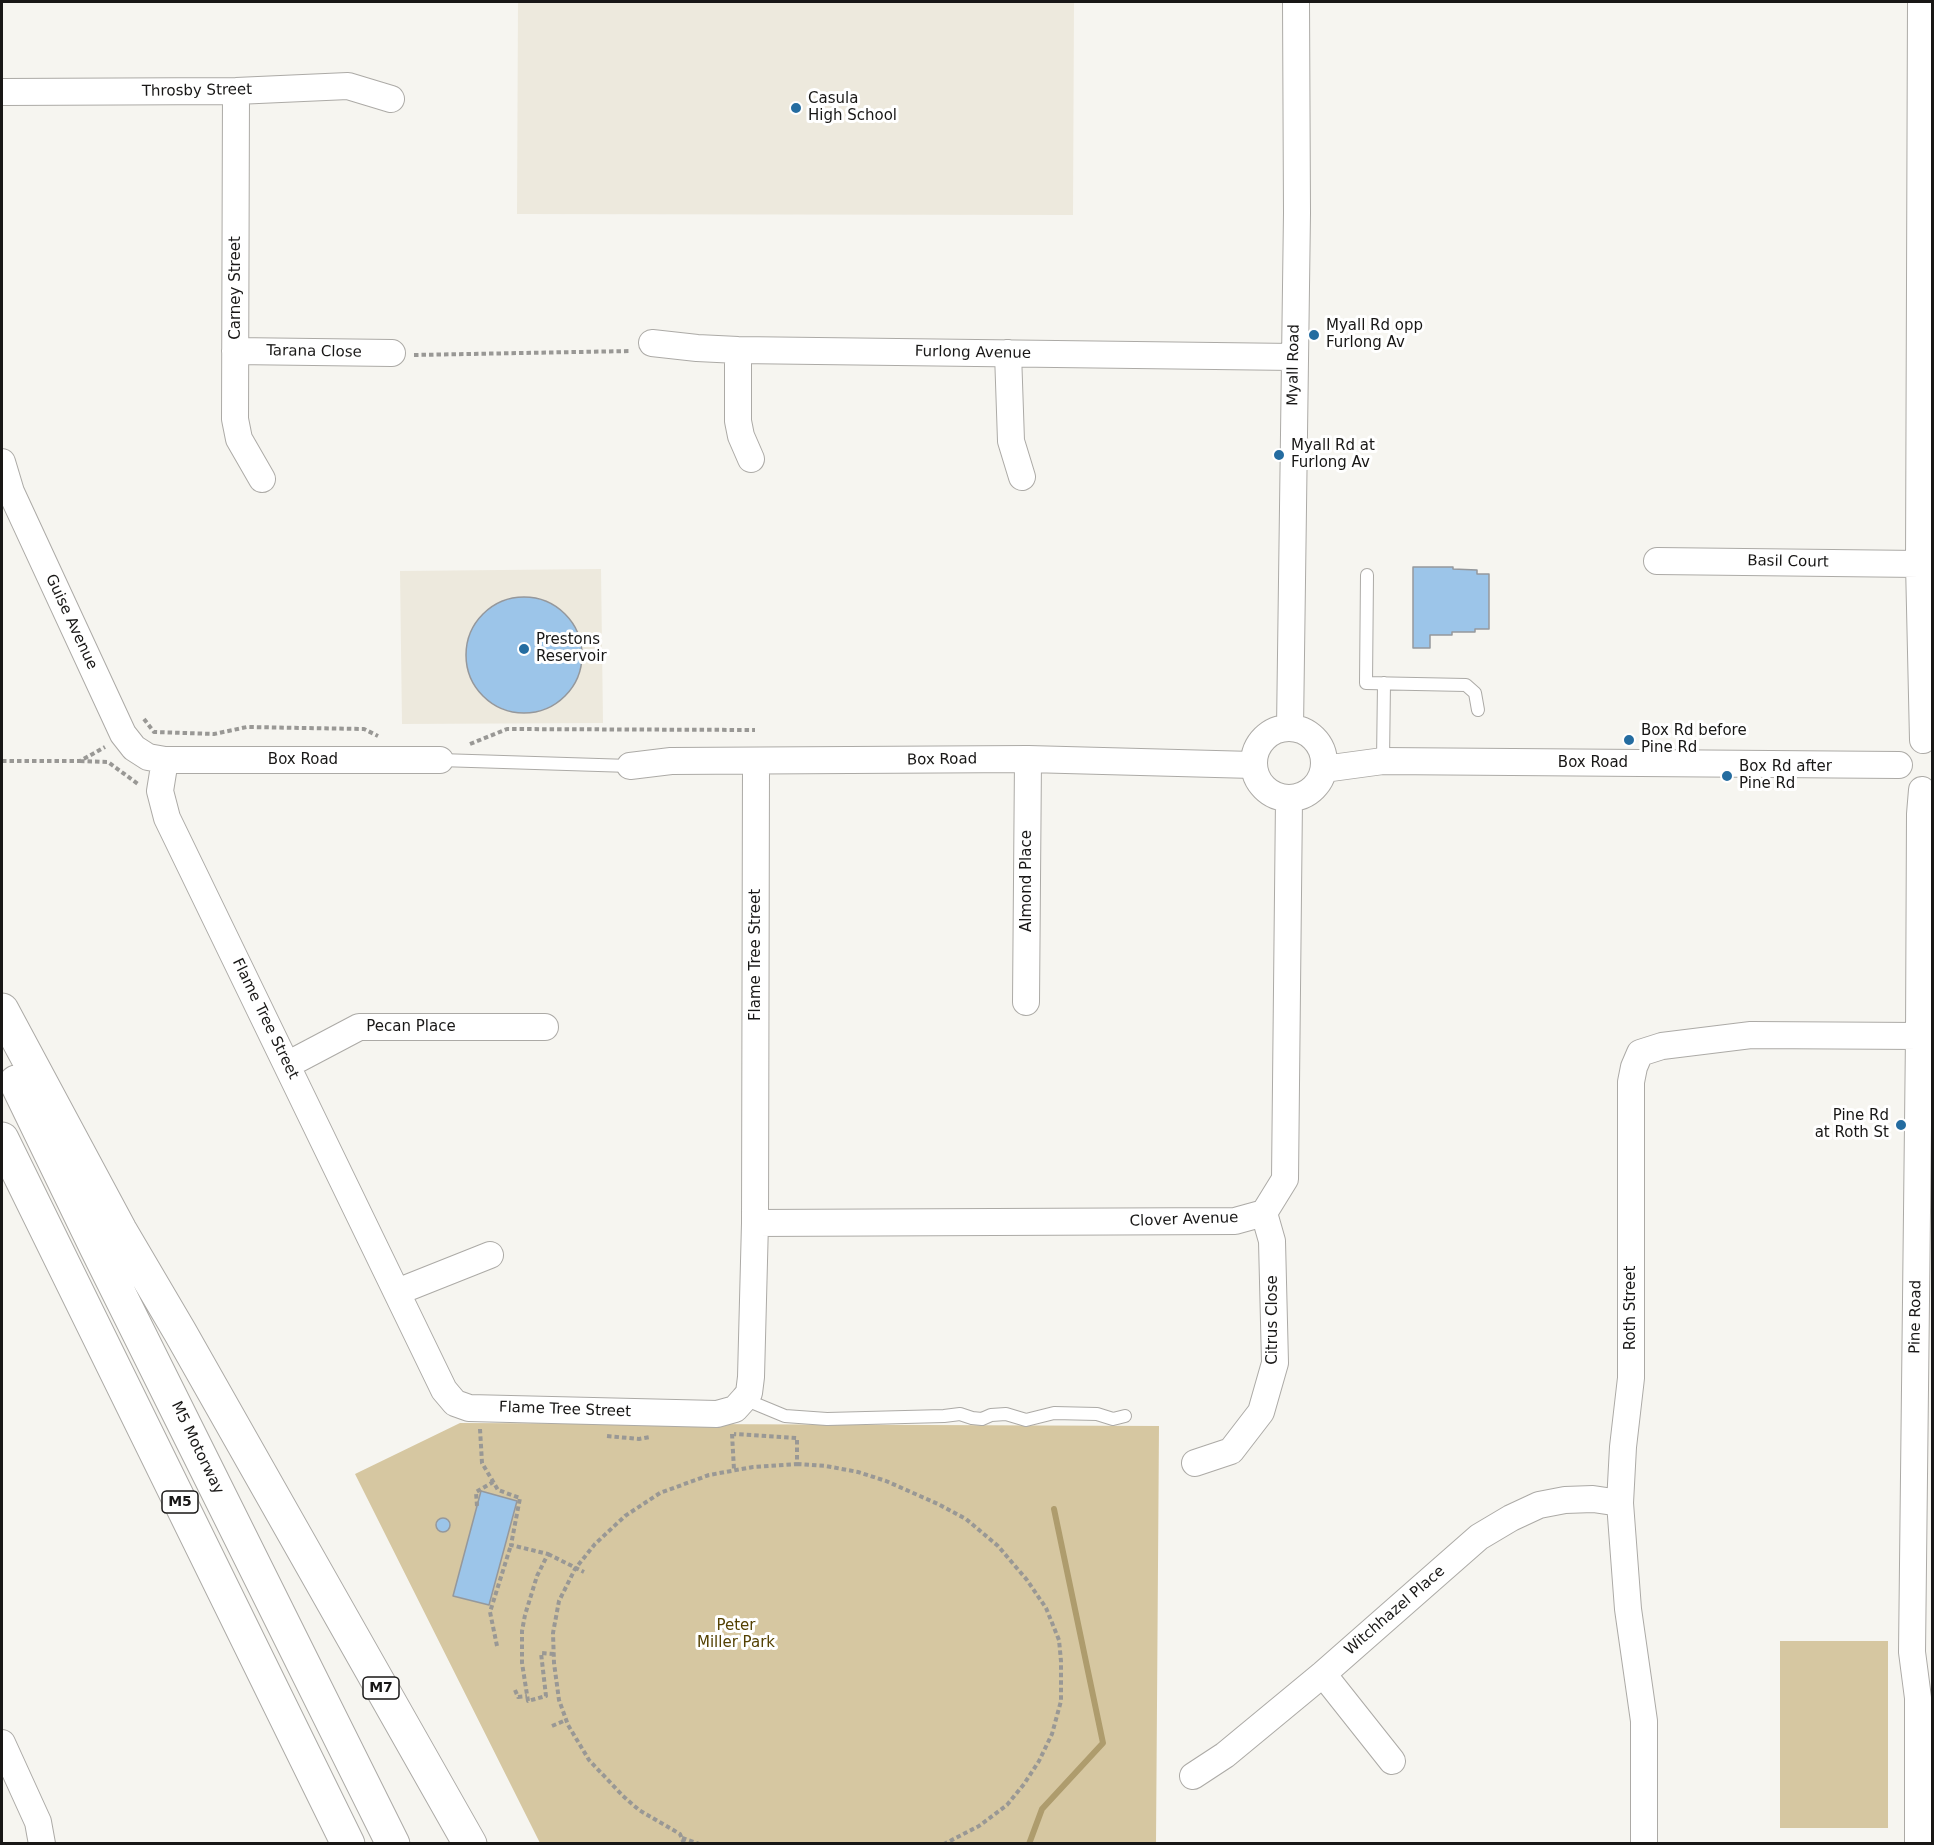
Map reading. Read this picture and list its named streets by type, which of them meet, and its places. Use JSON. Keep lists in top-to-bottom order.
{
  "streets": {
    "highway": ["M5 Motorway", "M5", "M7"],
    "street": [
      "Throsby Street",
      "Carney Street",
      "Tarana Close",
      "Furlong Avenue",
      "Myall Road",
      "Basil Court",
      "Guise Avenue",
      "Box Road",
      "Almond Place",
      "Flame Tree Street",
      "Pecan Place",
      "Clover Avenue",
      "Roth Street",
      "Pine Road",
      "Citrus Close",
      "Witchhazel Place"
    ]
  },
  "crossings": [
    ["Throsby Street", "Carney Street"],
    ["Carney Street", "Tarana Close"],
    ["Furlong Avenue", "Myall Road"],
    ["Myall Road", "Box Road"],
    ["Guise Avenue", "Box Road"],
    ["Guise Avenue", "Flame Tree Street"],
    ["Box Road", "Almond Place"],
    ["Box Road", "Flame Tree Street"],
    ["Flame Tree Street", "Pecan Place"],
    ["Flame Tree Street", "Clover Avenue"],
    ["Clover Avenue", "Citrus Close"],
    ["Roth Street", "Pine Road"],
    ["Roth Street", "Witchhazel Place"]
  ],
  "parks": ["Peter Miller Park"],
  "places": [
    "Casula High School",
    "Myall Rd opp Furlong Av",
    "Myall Rd at Furlong Av",
    "Prestons Reservoir",
    "Box Rd before Pine Rd",
    "Box Rd after Pine Rd",
    "Pine Rd at Roth St"
  ]
}
